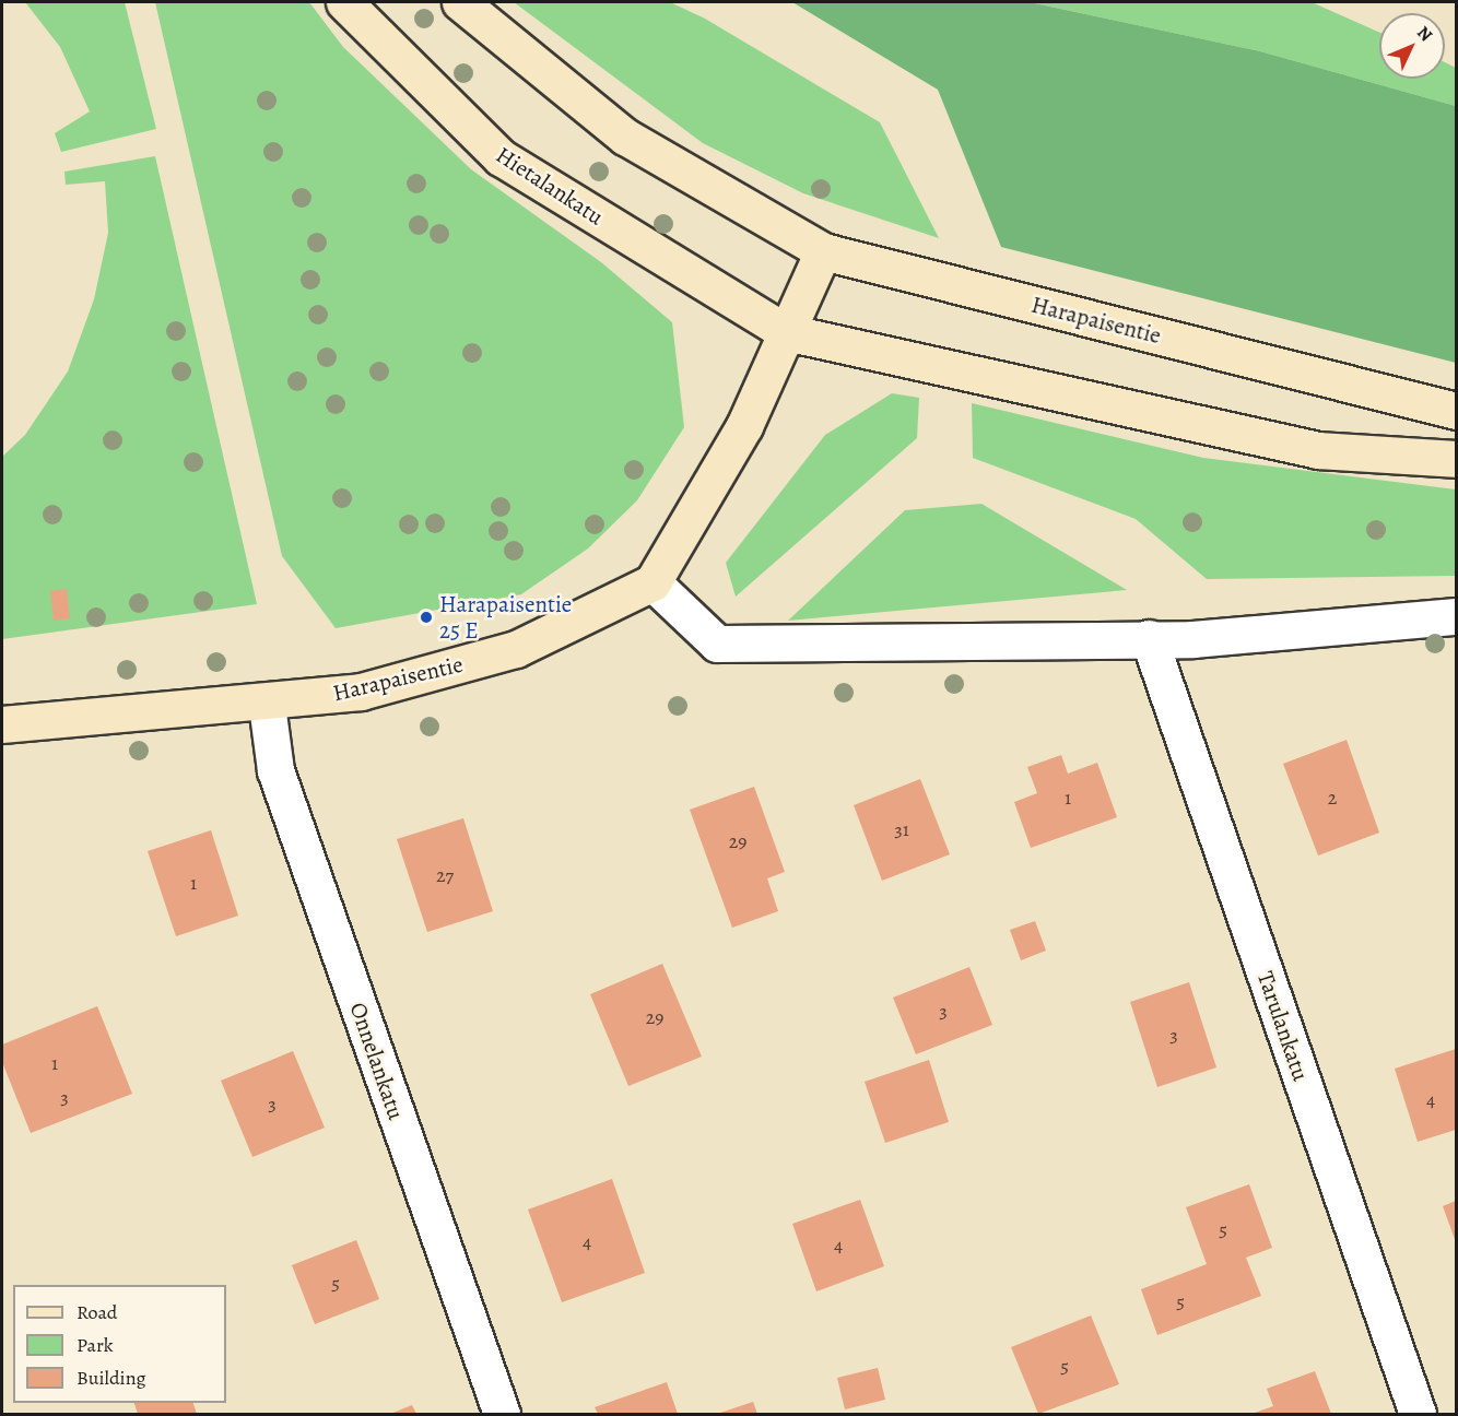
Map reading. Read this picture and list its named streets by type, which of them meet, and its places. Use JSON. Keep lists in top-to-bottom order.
{
  "streets": {
    "main road": ["Hietalankatu", "Harapaisentie"],
    "street": ["Tarulankatu", "Onnelankatu"]
  },
  "crossings": [
    ["Harapaisentie", "Onnelankatu"]
  ],
  "places": ["Harapaisentie 25 E"],
  "house_numbers": [
    "1",
    "2",
    "31",
    "29",
    "27",
    "1",
    "3",
    "29",
    "3",
    "1",
    "3",
    "4",
    "3",
    "5",
    "4",
    "4",
    "5",
    "5",
    "5"
  ],
  "legend": ["Road", "Park", "Building"],
  "north": "top right"
}
